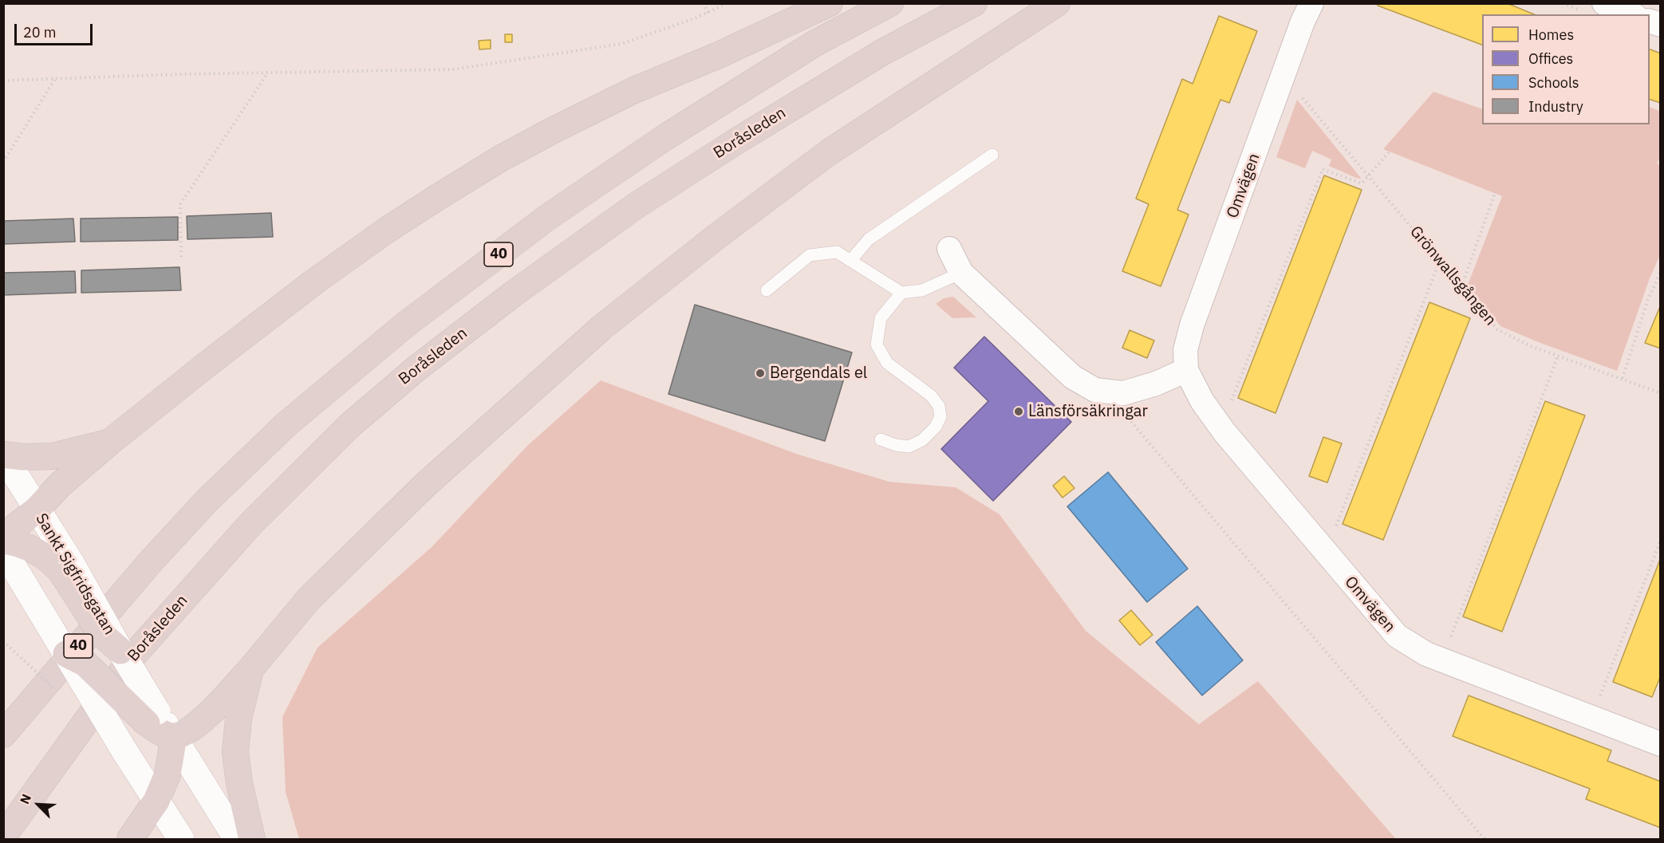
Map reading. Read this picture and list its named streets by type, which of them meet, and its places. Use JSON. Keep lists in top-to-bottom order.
{
  "streets": {
    "highway": ["Boråsleden", "40"],
    "main road": ["Sankt Sigfridsgatan"],
    "street": ["Omvägen"],
    "path": ["Grönwallsgången"]
  },
  "places": ["Bergendals el", "Länsförsäkringar"],
  "legend": [
    "Homes",
    "Offices",
    "Schools",
    "Industry"
  ],
  "scale_bar": "20 m",
  "north": "top left"
}
